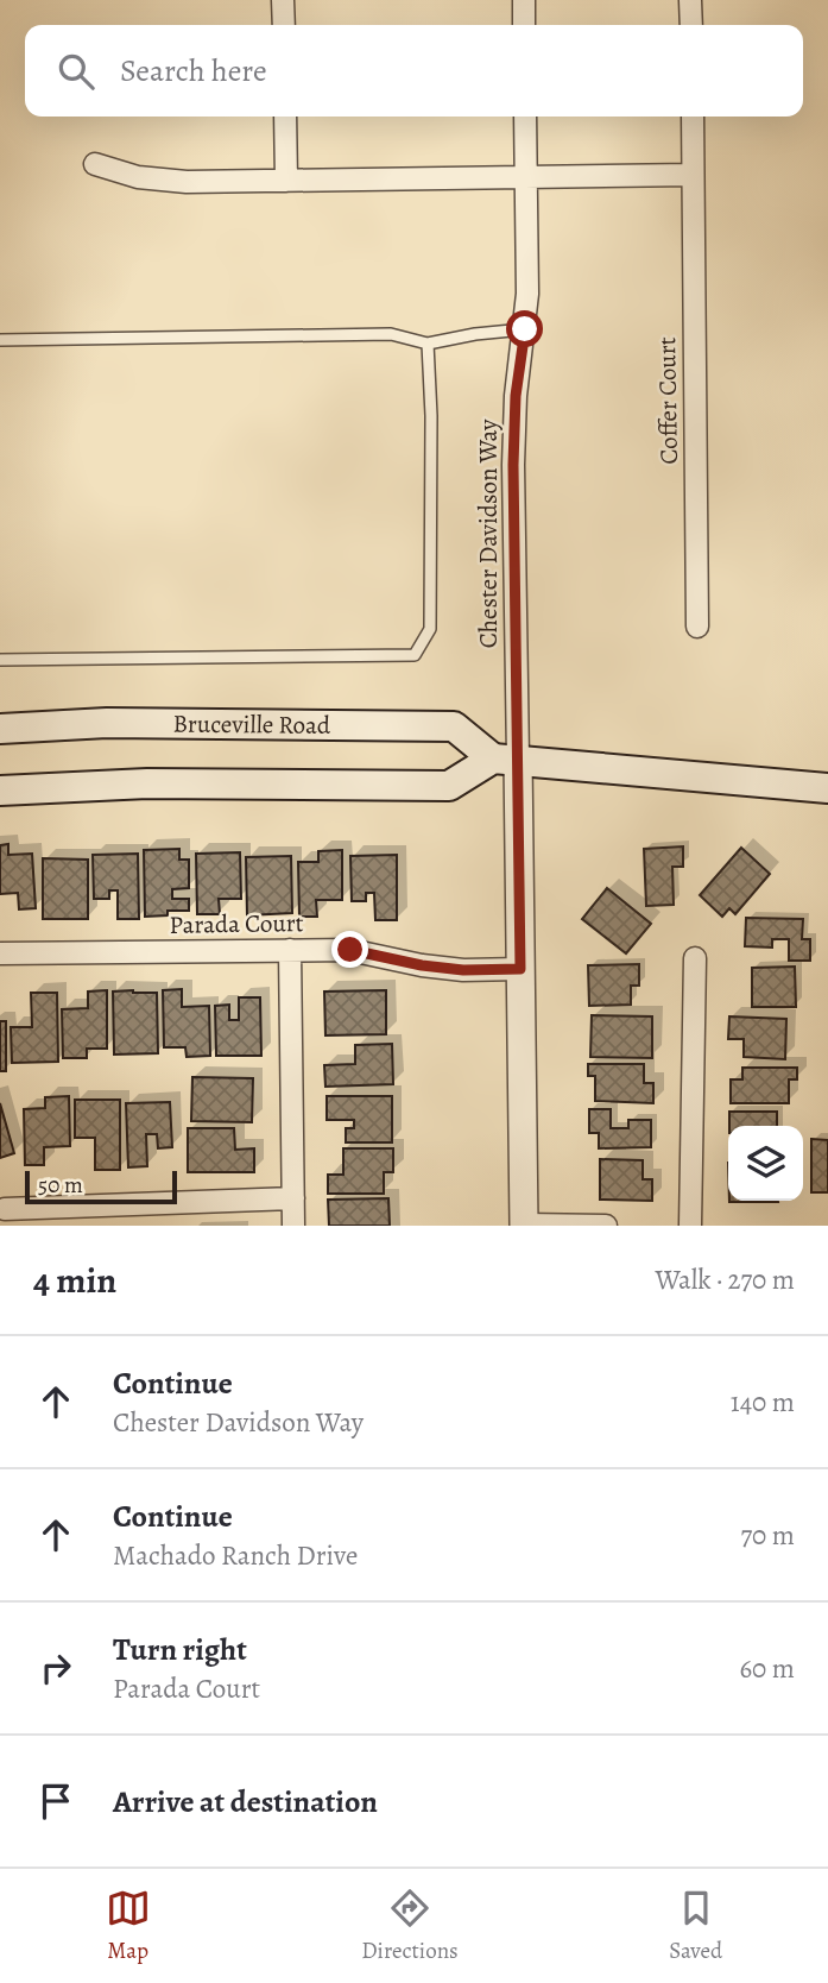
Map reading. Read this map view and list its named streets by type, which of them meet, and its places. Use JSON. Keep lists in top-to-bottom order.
{
  "streets": {
    "main road": ["Bruceville Road"],
    "street": ["Coffer Court", "Chester Davidson Way", "Parada Court"]
  },
  "crossings": [
    ["Chester Davidson Way", "Bruceville Road"]
  ],
  "scale_bar": "50 m",
  "page": {
    "search": "Search here",
    "scale": "50 m",
    "heading": ["4 min", "Walk · 270 m"],
    "list": [
      ["Continue", "Chester Davidson Way", "140 m"],
      ["Continue", "Machado Ranch Drive", "70 m"],
      ["Turn right", "Parada Court", "60 m"],
      "Arrive at destination"
    ],
    "nav": ["Map", "Directions", "Saved"]
  }
}
